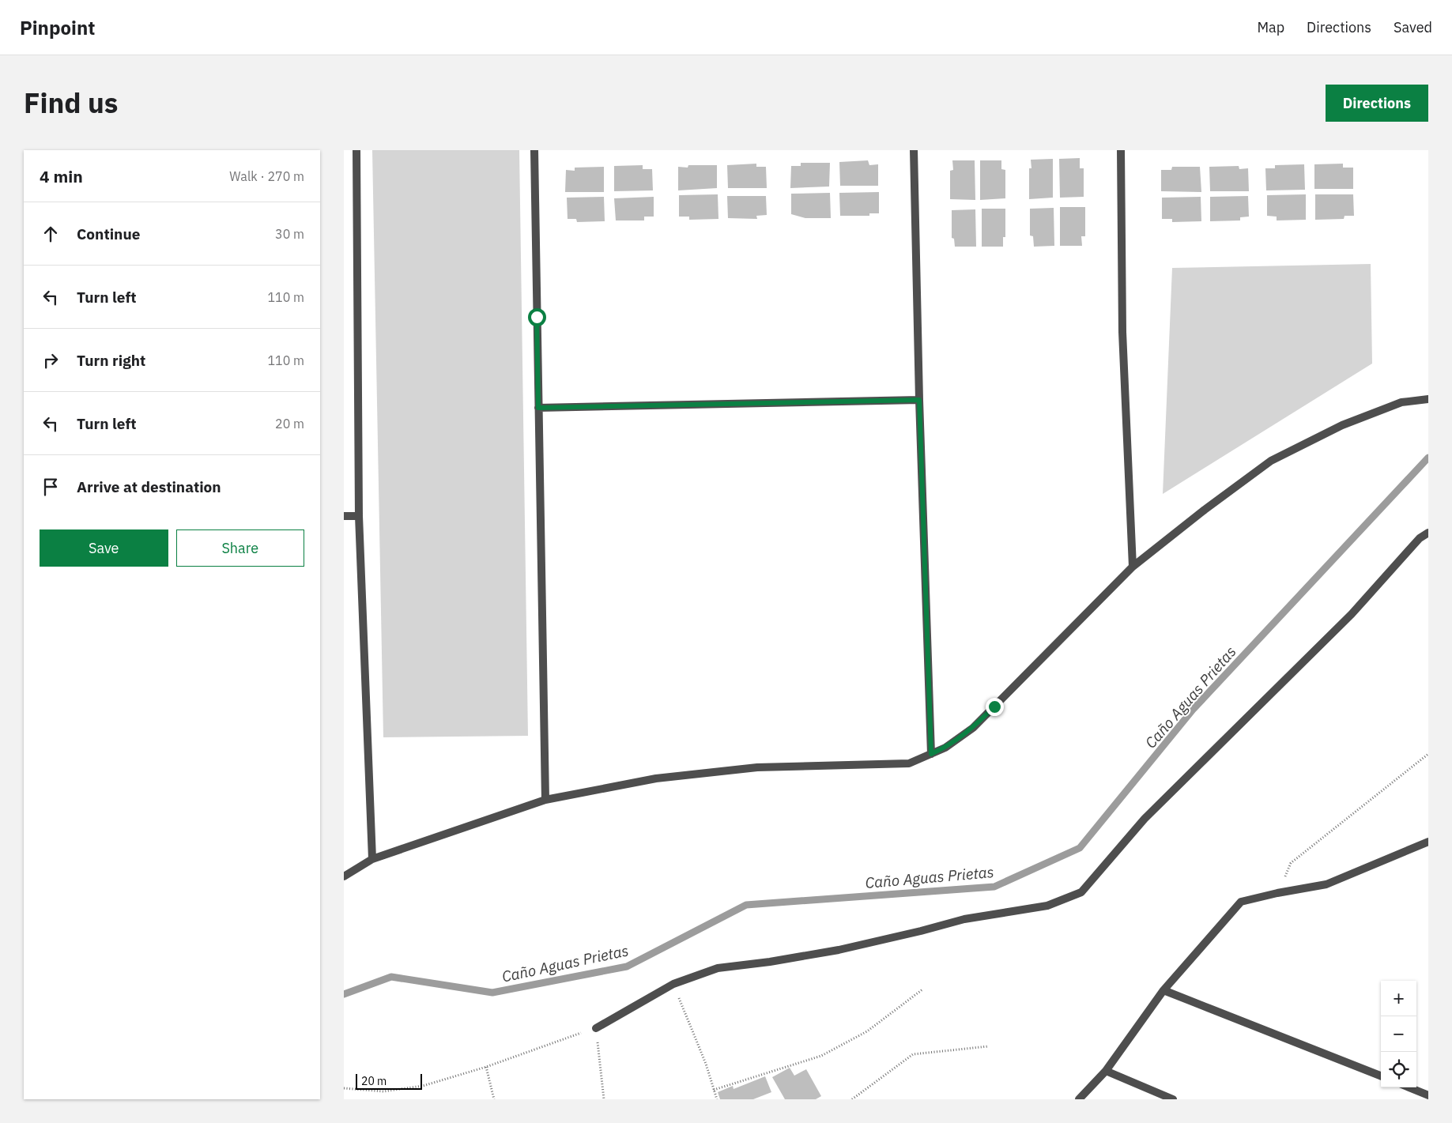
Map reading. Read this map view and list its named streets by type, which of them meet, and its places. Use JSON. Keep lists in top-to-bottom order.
{
  "water": ["Caño Aguas Prietas"],
  "scale_bar": "20 m",
  "page": {
    "header": "Pinpoint",
    "nav": ["Map", "Directions", "Saved"],
    "title": "Find us",
    "buttons": [
      "Directions",
      ["Save", "Share"]
    ],
    "heading": ["4 min", "Walk · 270 m"],
    "list": [
      ["Continue", "30 m"],
      ["Turn left", "110 m"],
      ["Turn right", "110 m"],
      ["Turn left", "20 m"],
      "Arrive at destination"
    ],
    "map_buttons": ["+", "−"],
    "scale": "20 m"
  }
}
